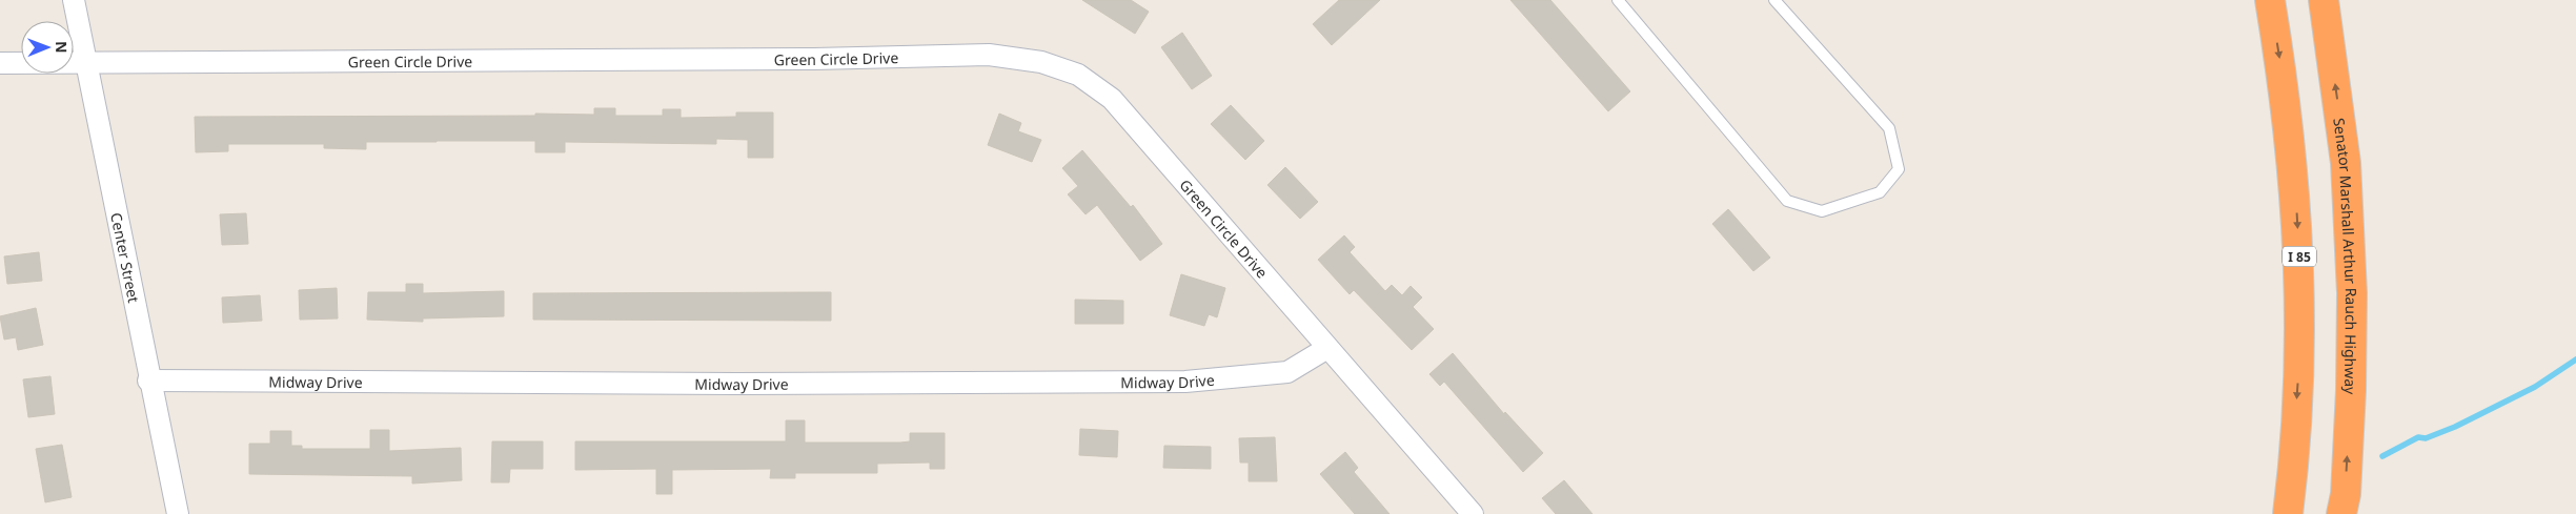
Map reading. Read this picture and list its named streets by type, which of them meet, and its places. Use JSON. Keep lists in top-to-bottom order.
{
  "streets": {
    "highway": ["I 85", "Senator Marshall Arthur Rauch Highway"],
    "street": ["Green Circle Drive", "Center Street", "Midway Drive"]
  },
  "crossings": [
    ["Green Circle Drive", "Center Street"],
    ["Green Circle Drive", "Midway Drive"],
    ["Center Street", "Midway Drive"]
  ],
  "north": "right"
}
